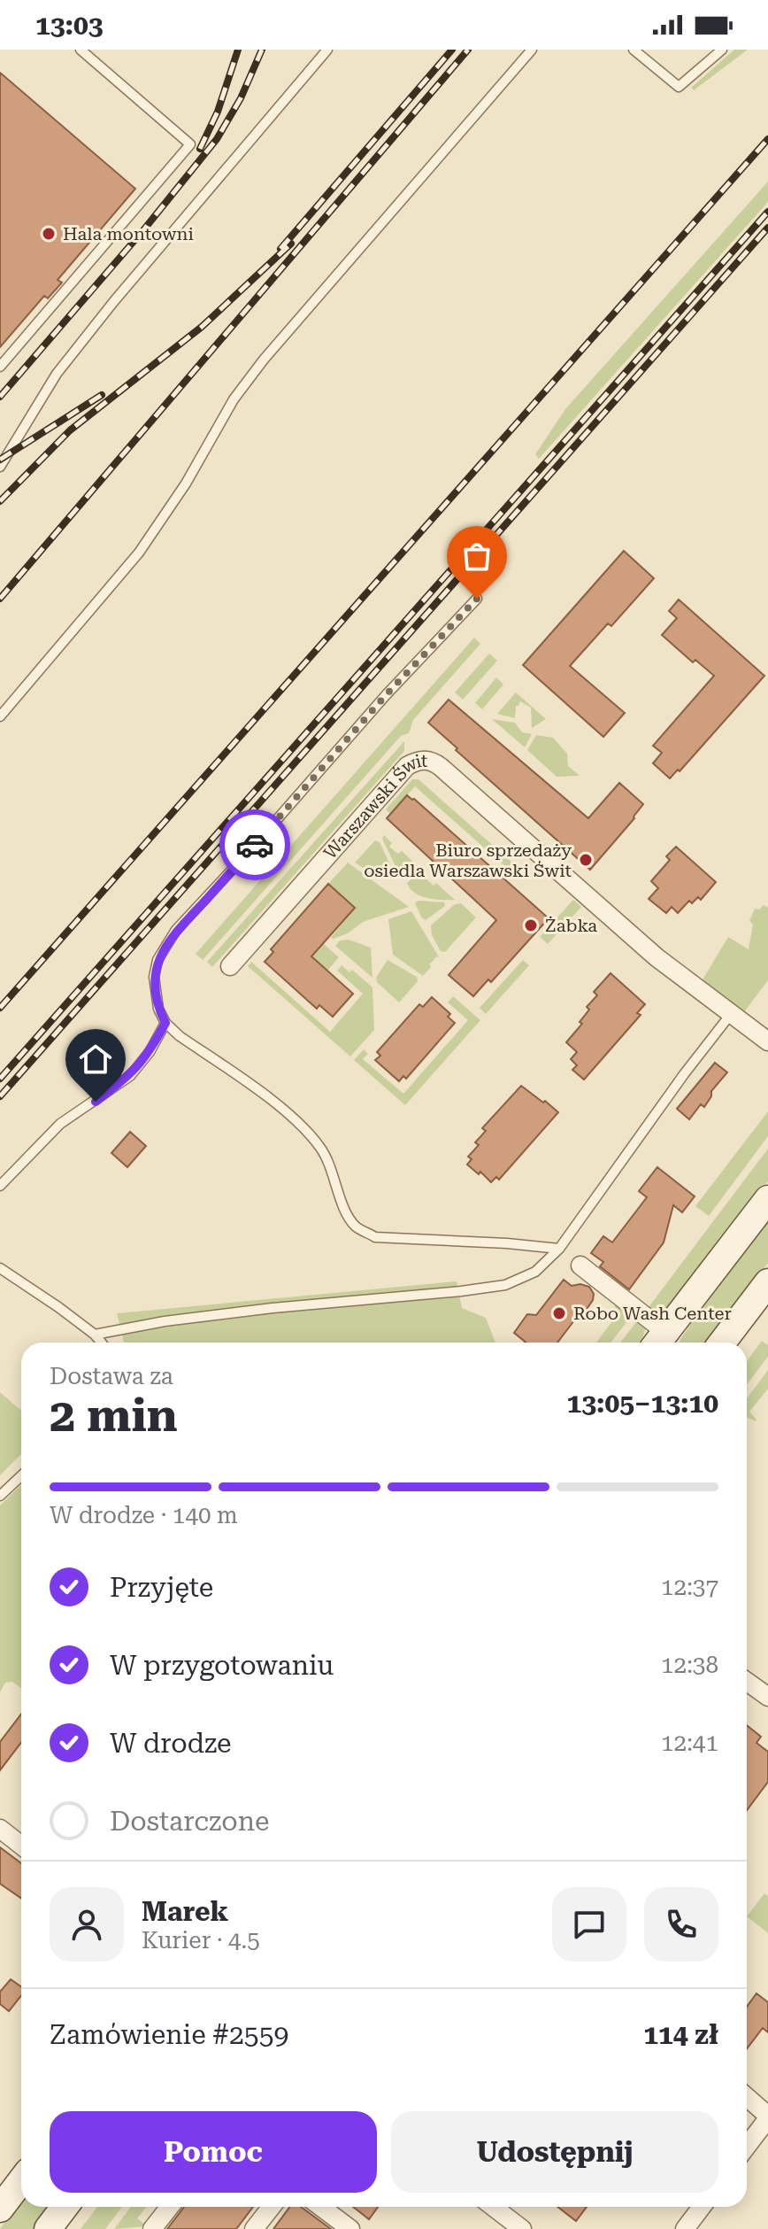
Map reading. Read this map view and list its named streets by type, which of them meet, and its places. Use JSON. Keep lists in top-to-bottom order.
{
  "streets": {
    "street": ["Warszawski Świt"]
  },
  "places": [
    "Hala montowni",
    "Biuro sprzedaży osiedla Warszawski Świt",
    "Żabka",
    "Robo Wash Center"
  ],
  "page": {
    "status": "13:03",
    "heading": ["2 min", "Dostawa za", "13:05–13:10"],
    "panel": [
      "Marek",
      "Kurier · 4.5",
      "Zamówienie #2559",
      "114 zł"
    ],
    "bar": "W drodze · 140 m",
    "list": [
      ["Przyjęte", "12:37"],
      ["W przygotowaniu", "12:38"],
      ["W drodze", "12:41"],
      "Dostarczone"
    ],
    "buttons": ["Pomoc", "Udostępnij"]
  }
}
